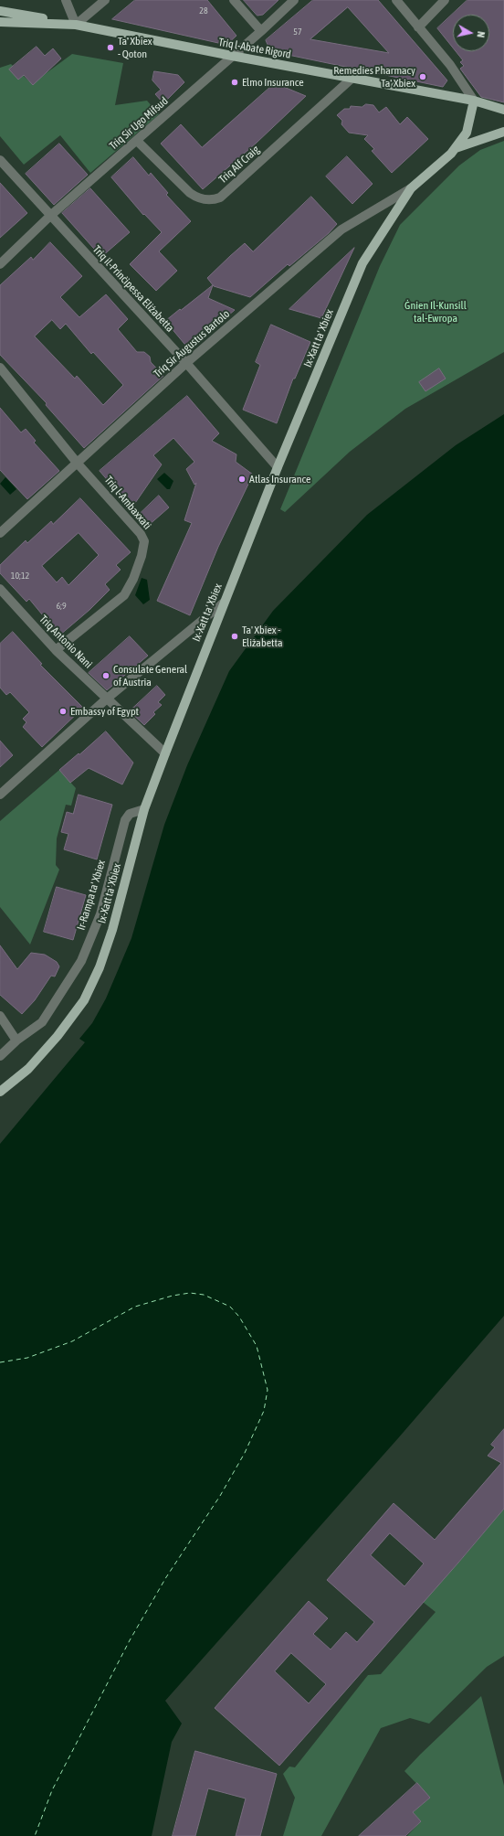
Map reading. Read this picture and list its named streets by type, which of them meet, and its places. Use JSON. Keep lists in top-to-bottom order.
{
  "streets": {
    "main road": ["Triq l-Abate Rigord", "Ix-Xatt ta' Xbiex"],
    "street": [
      "Triq Sir Ugo Mifsud",
      "Triq Alf Craig",
      "Triq il-Prinċipessa Eliżabetta",
      "Triq Sir Augustus Bartolo",
      "Triq l-Ambaxxati",
      "Triq Antonio Nani",
      "Ir-Rampa ta' Xbiex"
    ]
  },
  "crossings": [
    ["Triq l-Abate Rigord", "Triq Sir Ugo Mifsud"],
    ["Triq l-Abate Rigord", "Triq Alf Craig"],
    ["Triq l-Abate Rigord", "Ix-Xatt ta' Xbiex"],
    ["Triq Sir Ugo Mifsud", "Triq Alf Craig"],
    ["Triq Sir Ugo Mifsud", "Triq il-Prinċipessa Eliżabetta"],
    ["Triq il-Prinċipessa Eliżabetta", "Ix-Xatt ta' Xbiex"],
    ["Triq il-Prinċipessa Eliżabetta", "Triq Sir Augustus Bartolo"],
    ["Ix-Xatt ta' Xbiex", "Triq Sir Augustus Bartolo"],
    ["Ix-Xatt ta' Xbiex", "Triq Antonio Nani"],
    ["Ix-Xatt ta' Xbiex", "Ir-Rampa ta' Xbiex"],
    ["Triq Sir Augustus Bartolo", "Triq l-Ambaxxati"],
    ["Triq l-Ambaxxati", "Triq Antonio Nani"]
  ],
  "parks": ["Ġnien Il-Kunsill tal-Ewropa"],
  "places": [
    "Ta' Xbiex - Qoton",
    "Remedies Pharmacy Ta' Xbiex",
    "Elmo Insurance",
    "Atlas Insurance",
    "Ta' Xbiex - Eliżabetta",
    "Consulate General of Austria",
    "Embassy of Egypt"
  ],
  "house_numbers": [
    "28",
    "57",
    "10;12",
    "6;9"
  ],
  "north": "right"
}
